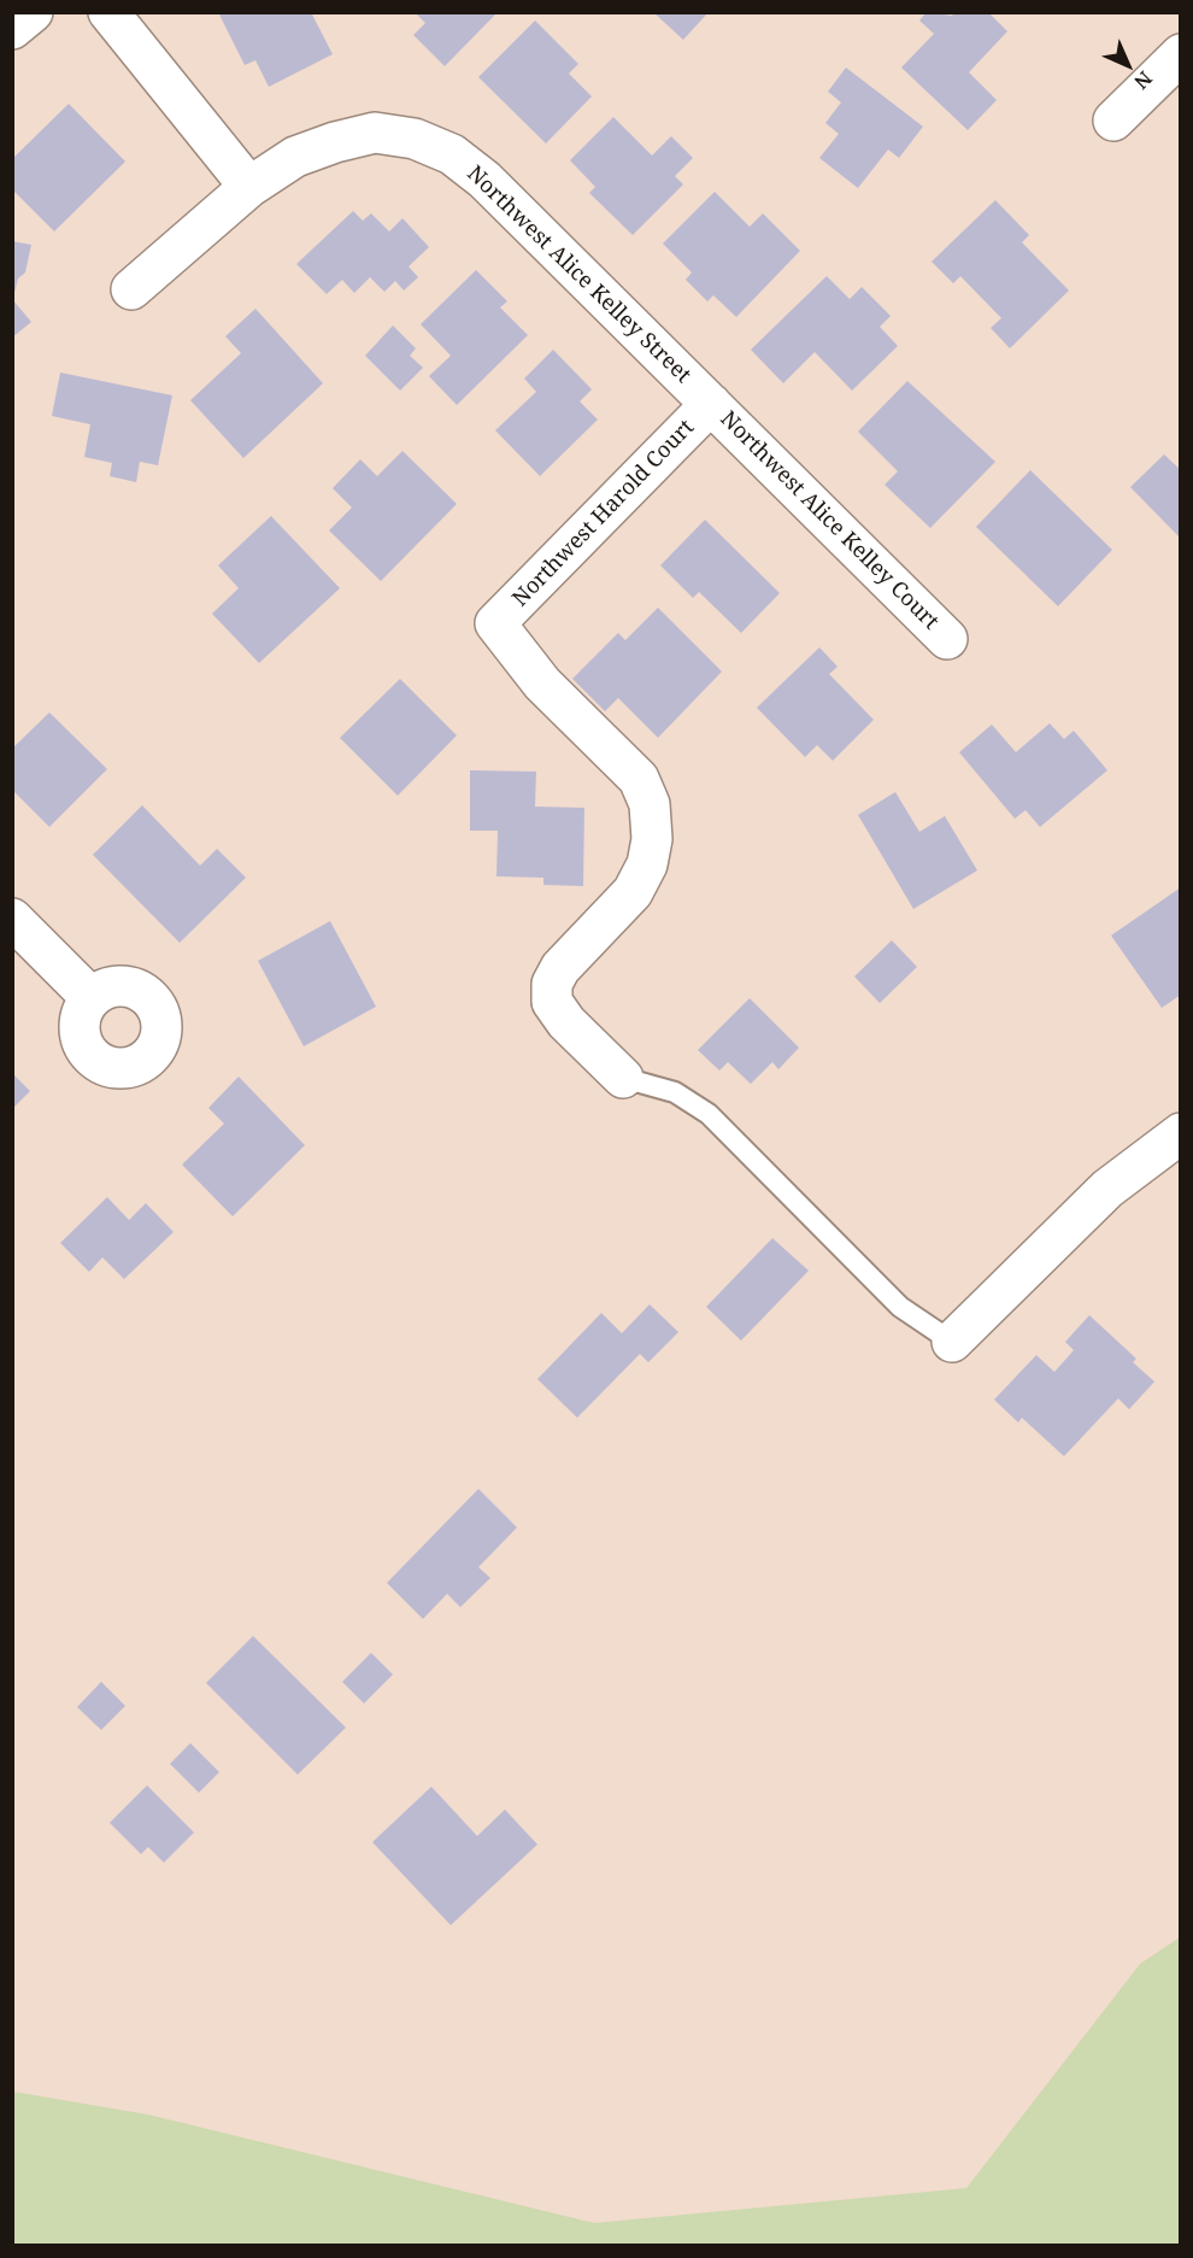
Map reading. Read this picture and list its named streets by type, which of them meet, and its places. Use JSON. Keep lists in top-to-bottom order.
{
  "streets": {
    "street": ["Northwest Alice Kelley Street", "Northwest Harold Court", "Northwest Alice Kelley Court"]
  },
  "crossings": [
    ["Northwest Alice Kelley Street", "Northwest Harold Court"],
    ["Northwest Alice Kelley Street", "Northwest Alice Kelley Court"],
    ["Northwest Harold Court", "Northwest Alice Kelley Court"]
  ],
  "north": "bottom right"
}
